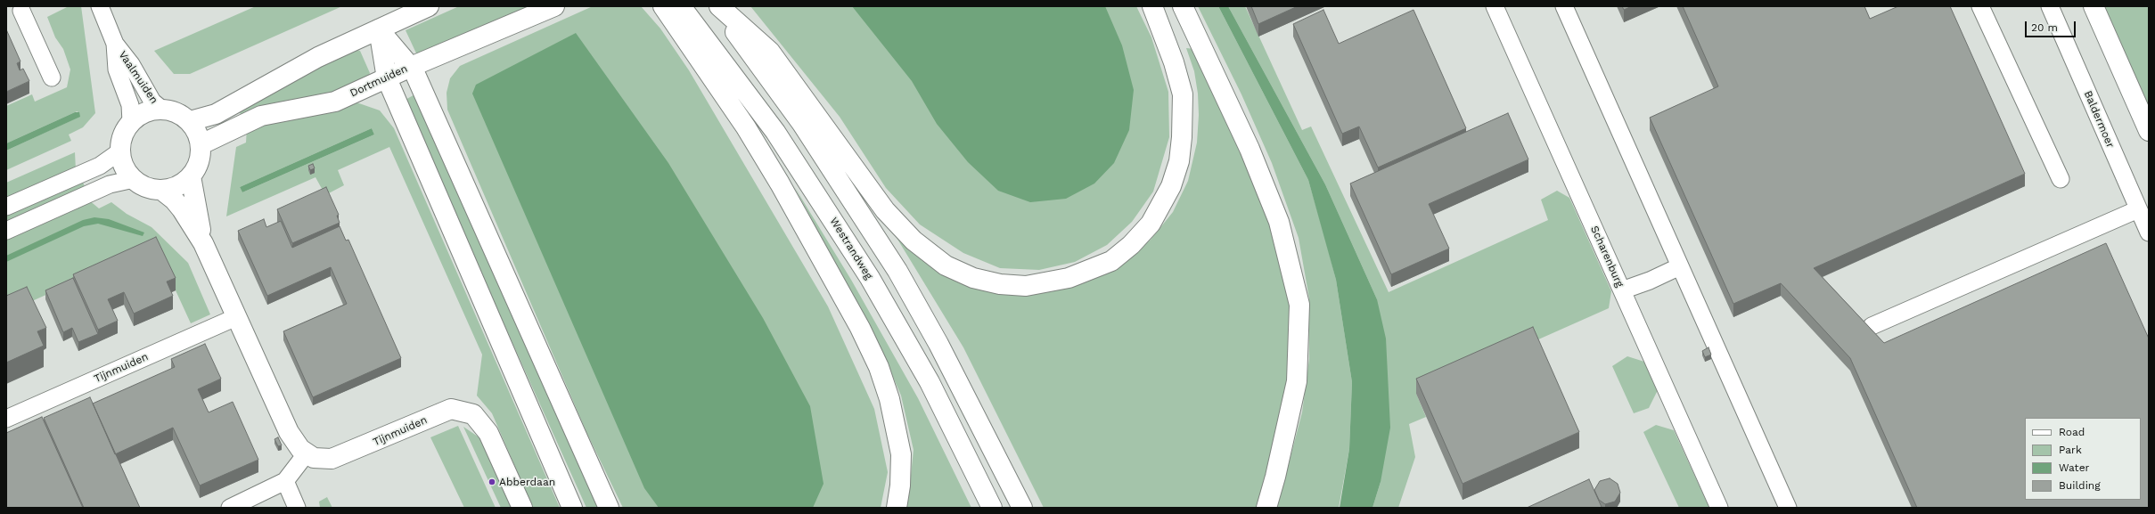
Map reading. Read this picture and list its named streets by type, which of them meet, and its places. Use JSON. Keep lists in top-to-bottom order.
{
  "streets": {
    "main road": ["Dortmuiden", "Westrandweg", "Tijnmuiden"],
    "street": ["Vaalmuiden", "Baldermoer", "Scharenburg"]
  },
  "crossings": [
    ["Vaalmuiden", "Dortmuiden"]
  ],
  "places": ["Abberdaan"],
  "legend": [
    "Road",
    "Park",
    "Water",
    "Building"
  ],
  "scale_bar": "20 m"
}
